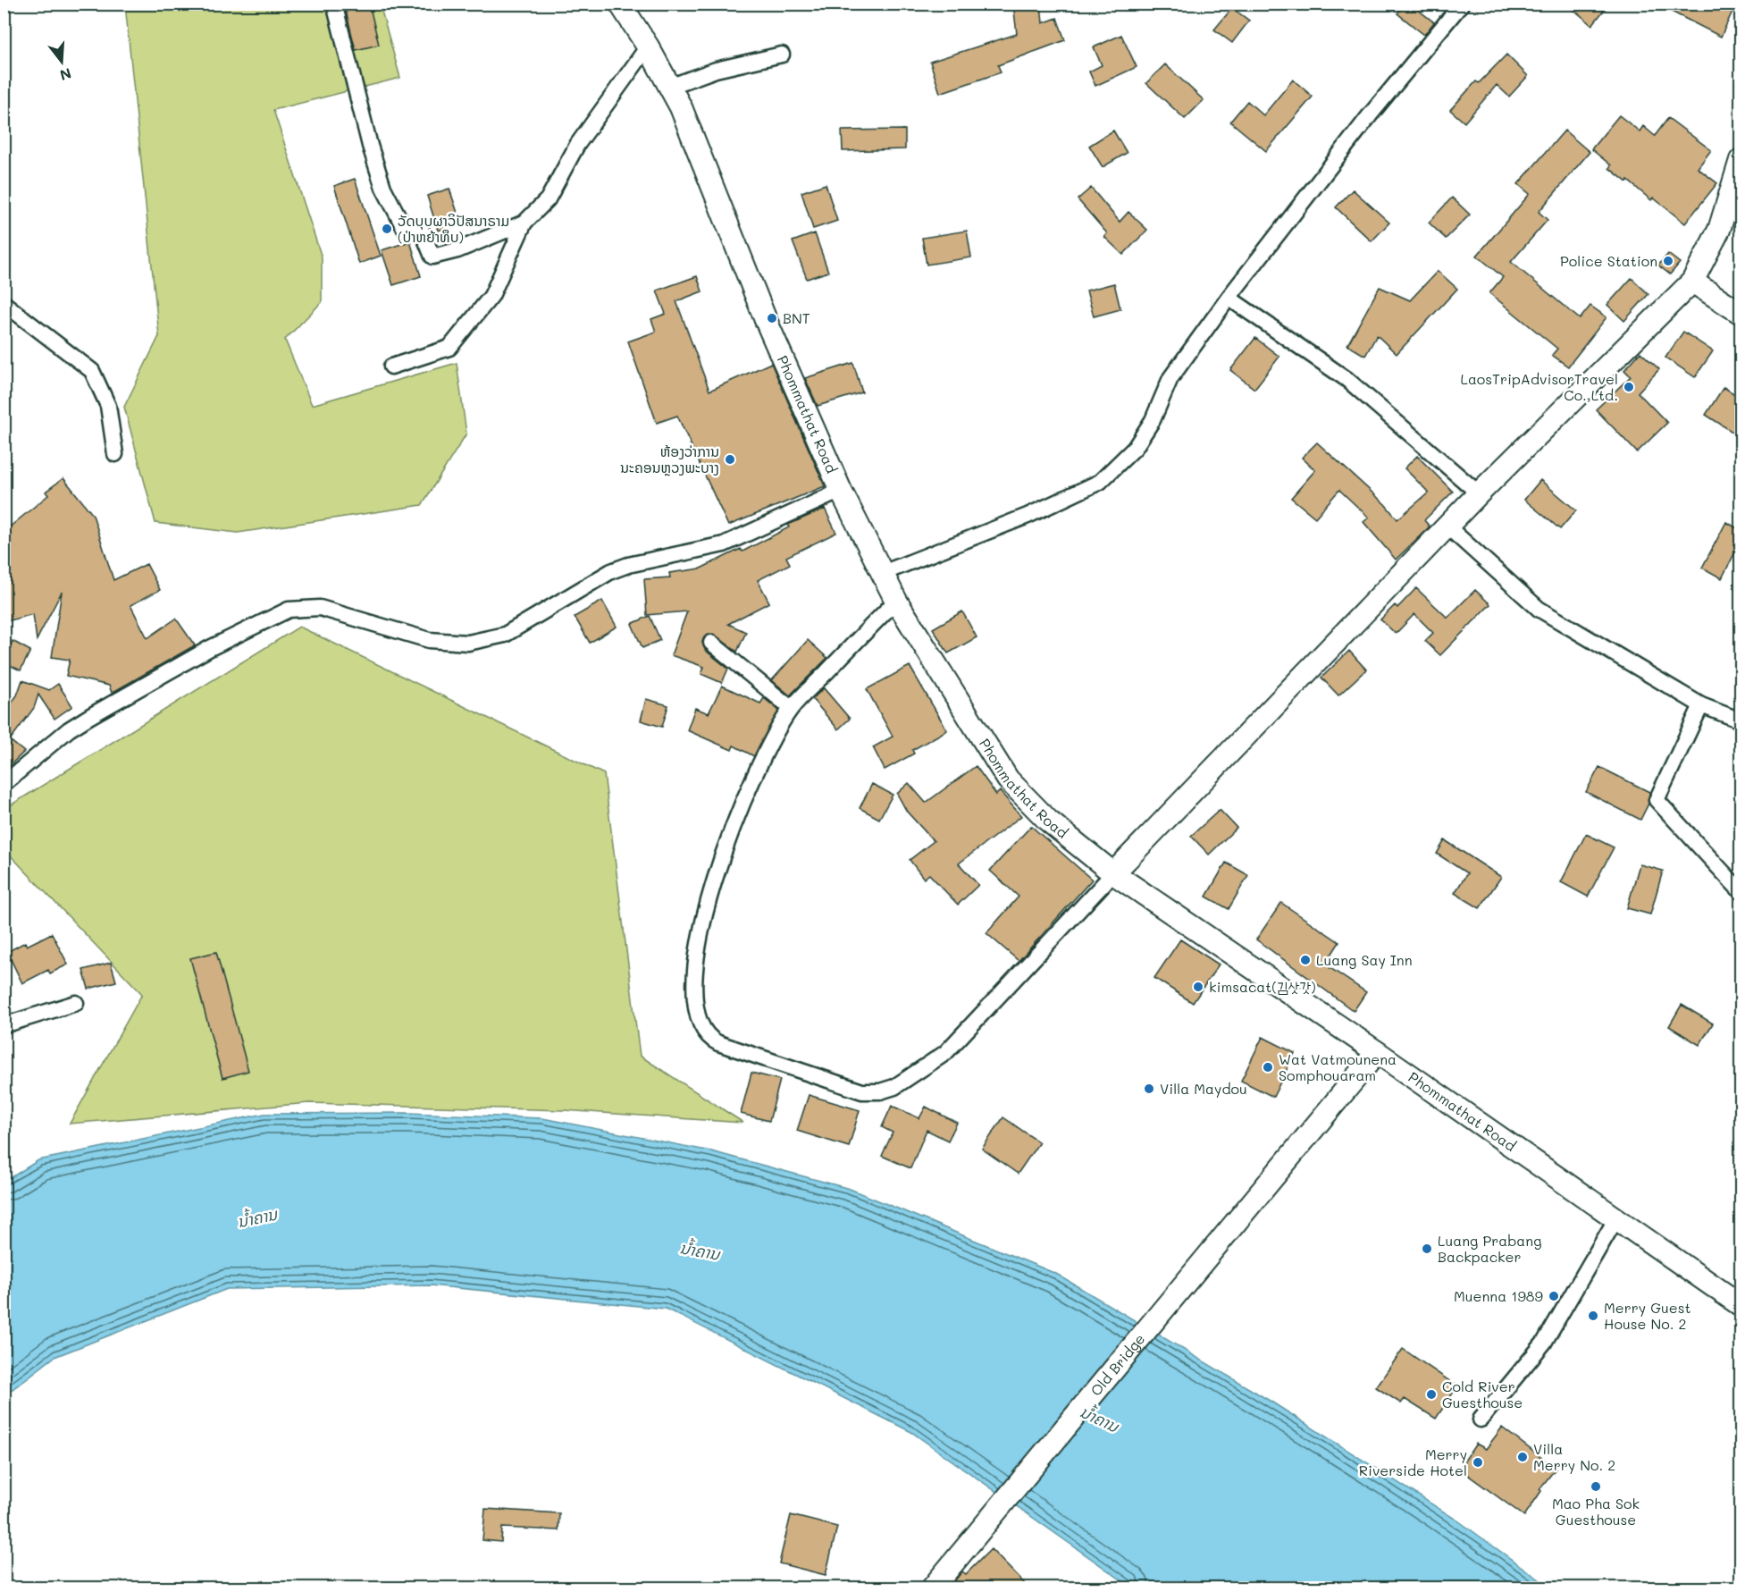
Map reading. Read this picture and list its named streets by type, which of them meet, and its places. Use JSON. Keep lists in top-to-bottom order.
{
  "streets": {
    "street": ["Phommathat Road", "Old Bridge"]
  },
  "crossings": [
    ["Phommathat Road", "Old Bridge"]
  ],
  "water": ["ນ້ຳຄານ"],
  "places": [
    "ວັດບຸບຜາວິປັສນາຣາມ (ປ່າຫຍ້າທຶບ)",
    "Police Station",
    "BNT",
    "LaosTripAdvisorTravel Co.,Ltd.",
    "ຫ້ອງວ່າການ ນະຄອນຫຼວງພະບາງ",
    "Luang Say Inn",
    "kimsacat(김삿갓)",
    "Wat Vatmounena Somphouaram",
    "Villa Maydou",
    "Luang Prabang Backpacker",
    "Muenna 1989",
    "Merry Guest House No. 2",
    "Cold River Guesthouse",
    "Villa Merry No. 2",
    "Merry Riverside Hotel",
    "Mao Pha Sok Guesthouse"
  ],
  "north": "bottom"
}
